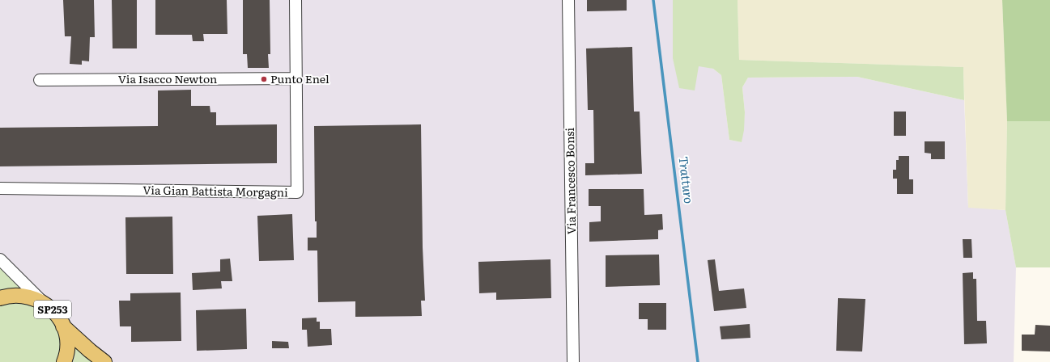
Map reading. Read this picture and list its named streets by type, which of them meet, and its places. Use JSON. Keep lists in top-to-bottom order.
{
  "streets": {
    "main road": ["SP253"],
    "street": ["Via Isacco Newton", "Via Francesco Bonsi", "Via Gian Battista Morgagni"]
  },
  "crossings": [
    ["Via Isacco Newton", "Via Gian Battista Morgagni"]
  ],
  "water": ["Tratturo"],
  "places": ["Punto Enel"]
}
